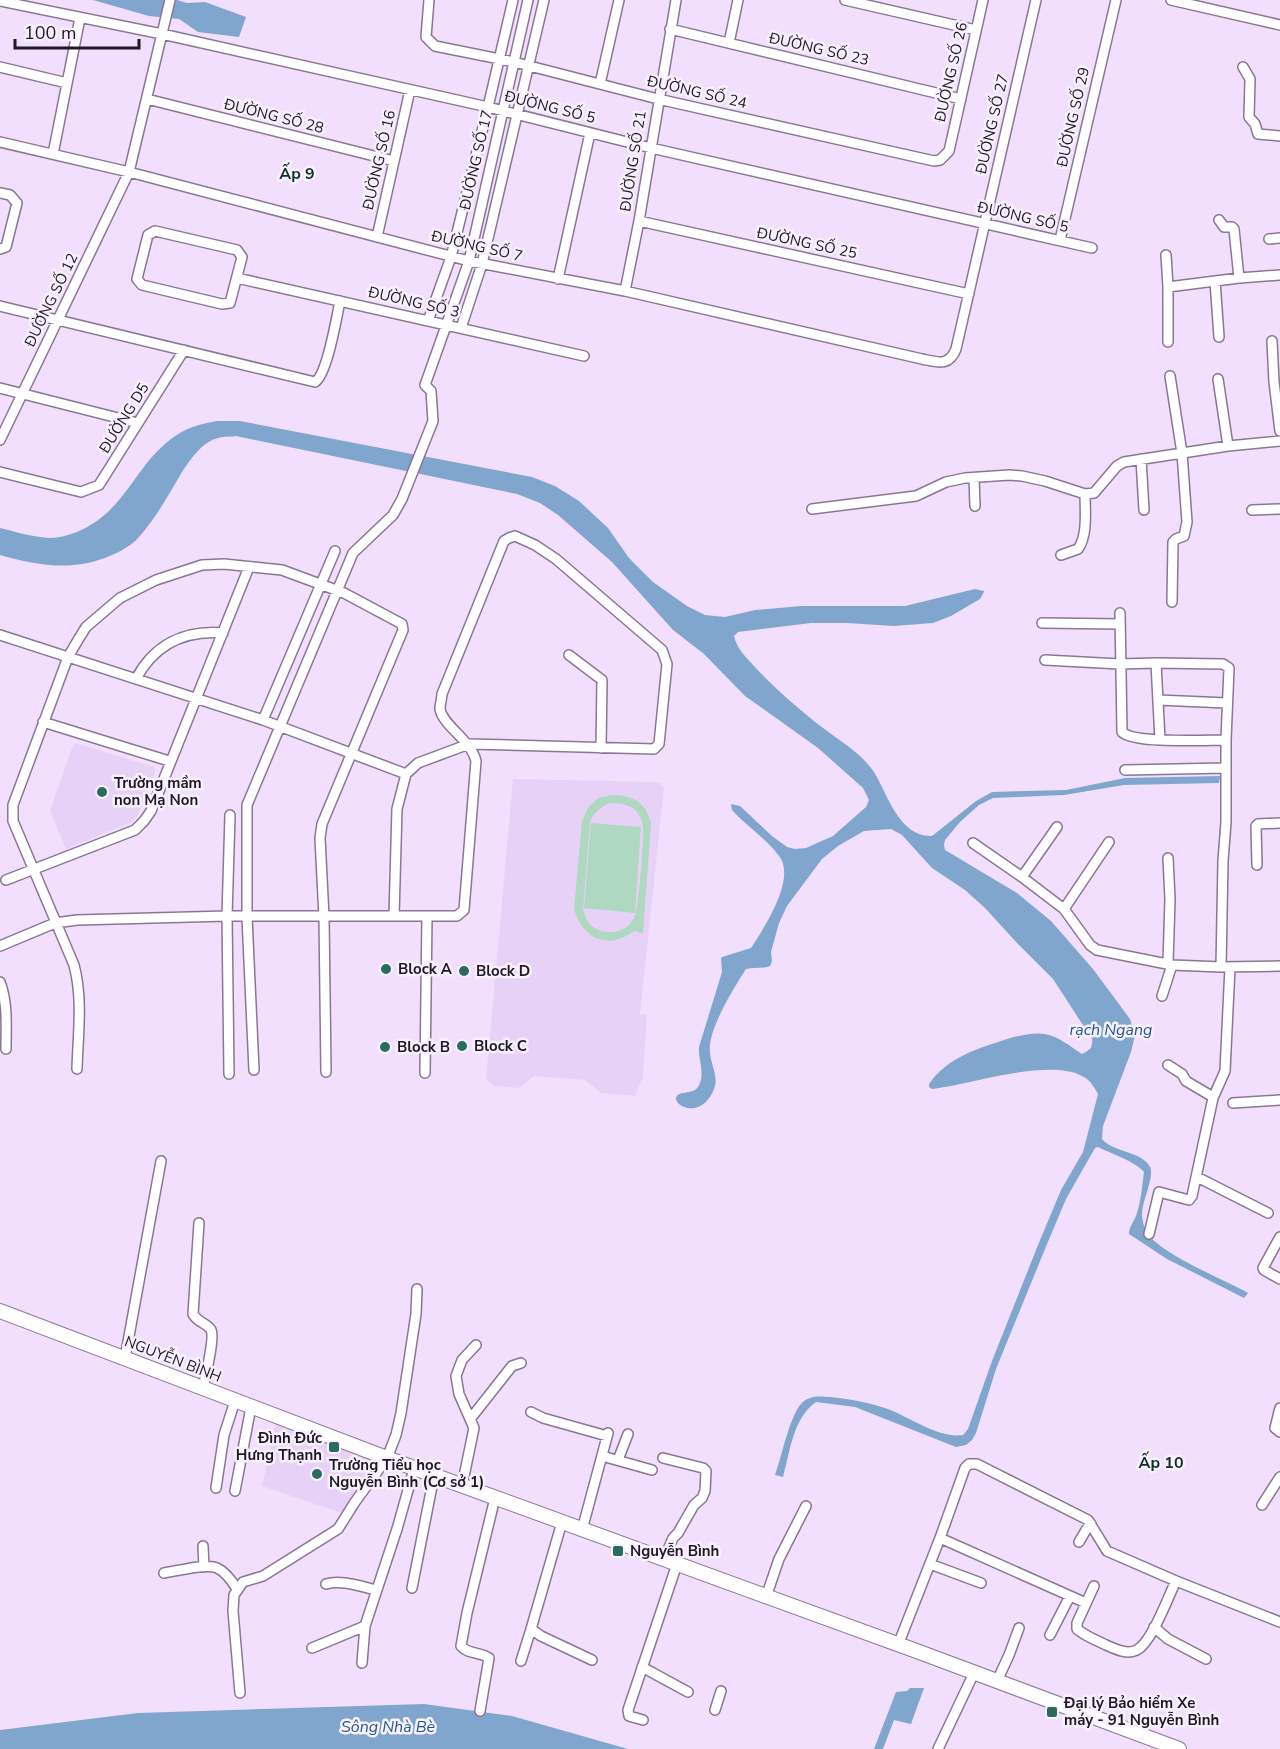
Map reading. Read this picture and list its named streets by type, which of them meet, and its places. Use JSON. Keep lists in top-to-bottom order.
{
  "streets": {
    "main road": ["NGUYỄN BÌNH"],
    "street": [
      "ĐƯỜNG SỐ 23",
      "ĐƯỜNG SỐ 26",
      "ĐƯỜNG SỐ 24",
      "ĐƯỜNG SỐ 5",
      "ĐƯỜNG SỐ 28",
      "ĐƯỜNG SỐ 29",
      "ĐƯỜNG SỐ 27",
      "ĐƯỜNG SỐ 16",
      "ĐƯỜNG SỐ 17",
      "ĐƯỜNG SỐ 21",
      "ĐƯỜNG SỐ 25",
      "ĐƯỜNG SỐ 7",
      "ĐƯỜNG SỐ 12",
      "ĐƯỜNG SỐ 3",
      "ĐƯỜNG D5"
    ]
  },
  "crossings": [
    ["ĐƯỜNG SỐ 23", "ĐƯỜNG SỐ 26"],
    ["ĐƯỜNG SỐ 23", "ĐƯỜNG SỐ 21"],
    ["ĐƯỜNG SỐ 26", "ĐƯỜNG SỐ 24"],
    ["ĐƯỜNG SỐ 24", "ĐƯỜNG SỐ 17"],
    ["ĐƯỜNG SỐ 24", "ĐƯỜNG SỐ 21"],
    ["ĐƯỜNG SỐ 5", "ĐƯỜNG SỐ 29"],
    ["ĐƯỜNG SỐ 5", "ĐƯỜNG SỐ 27"],
    ["ĐƯỜNG SỐ 5", "ĐƯỜNG SỐ 16"],
    ["ĐƯỜNG SỐ 5", "ĐƯỜNG SỐ 17"],
    ["ĐƯỜNG SỐ 5", "ĐƯỜNG SỐ 21"],
    ["ĐƯỜNG SỐ 5", "ĐƯỜNG SỐ 12"],
    ["ĐƯỜNG SỐ 28", "ĐƯỜNG SỐ 16"],
    ["ĐƯỜNG SỐ 28", "ĐƯỜNG SỐ 12"],
    ["ĐƯỜNG SỐ 27", "ĐƯỜNG SỐ 25"],
    ["ĐƯỜNG SỐ 27", "ĐƯỜNG SỐ 7"],
    ["ĐƯỜNG SỐ 16", "ĐƯỜNG SỐ 7"],
    ["ĐƯỜNG SỐ 17", "ĐƯỜNG SỐ 7"],
    ["ĐƯỜNG SỐ 17", "ĐƯỜNG SỐ 3"],
    ["ĐƯỜNG SỐ 21", "ĐƯỜNG SỐ 25"],
    ["ĐƯỜNG SỐ 21", "ĐƯỜNG SỐ 7"],
    ["ĐƯỜNG SỐ 7", "ĐƯỜNG SỐ 12"]
  ],
  "districts": ["Ấp 9", "Ấp 10"],
  "water": ["rạch Ngang", "Sông Nhà Bè"],
  "places": {
    "other": [
      "Trường mầm non Mạ Non",
      "Block A",
      "Block D",
      "Block C",
      "Block B",
      "Trường Tiểu học Nguyễn Bình (Cơ sở 1)"
    ],
    "transit": ["Đình Đức Hưng Thạnh", "Nguyễn Bình", "Đại lý Bảo hiểm Xe máy - 91 Nguyễn Bình"]
  },
  "scale_bar": "100 m"
}
